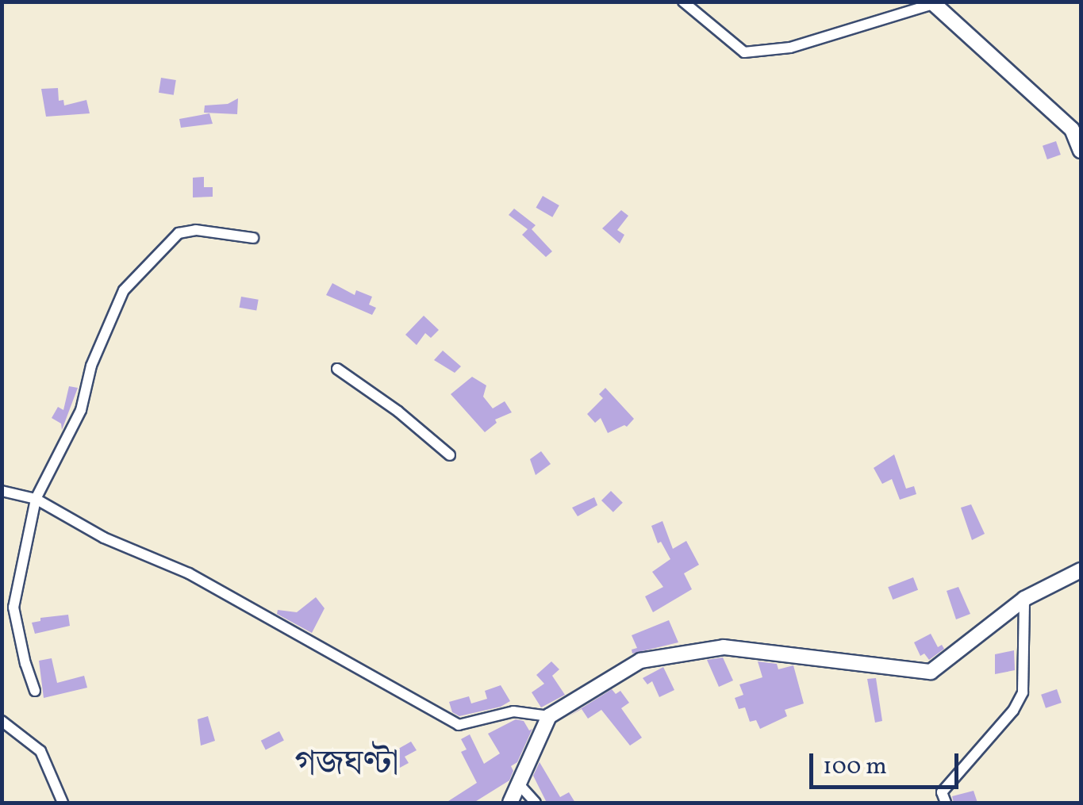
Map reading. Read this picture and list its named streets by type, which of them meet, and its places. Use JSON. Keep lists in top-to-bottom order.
{
  "districts": ["গজঘণ্টা"],
  "scale_bar": "100 m"
}
